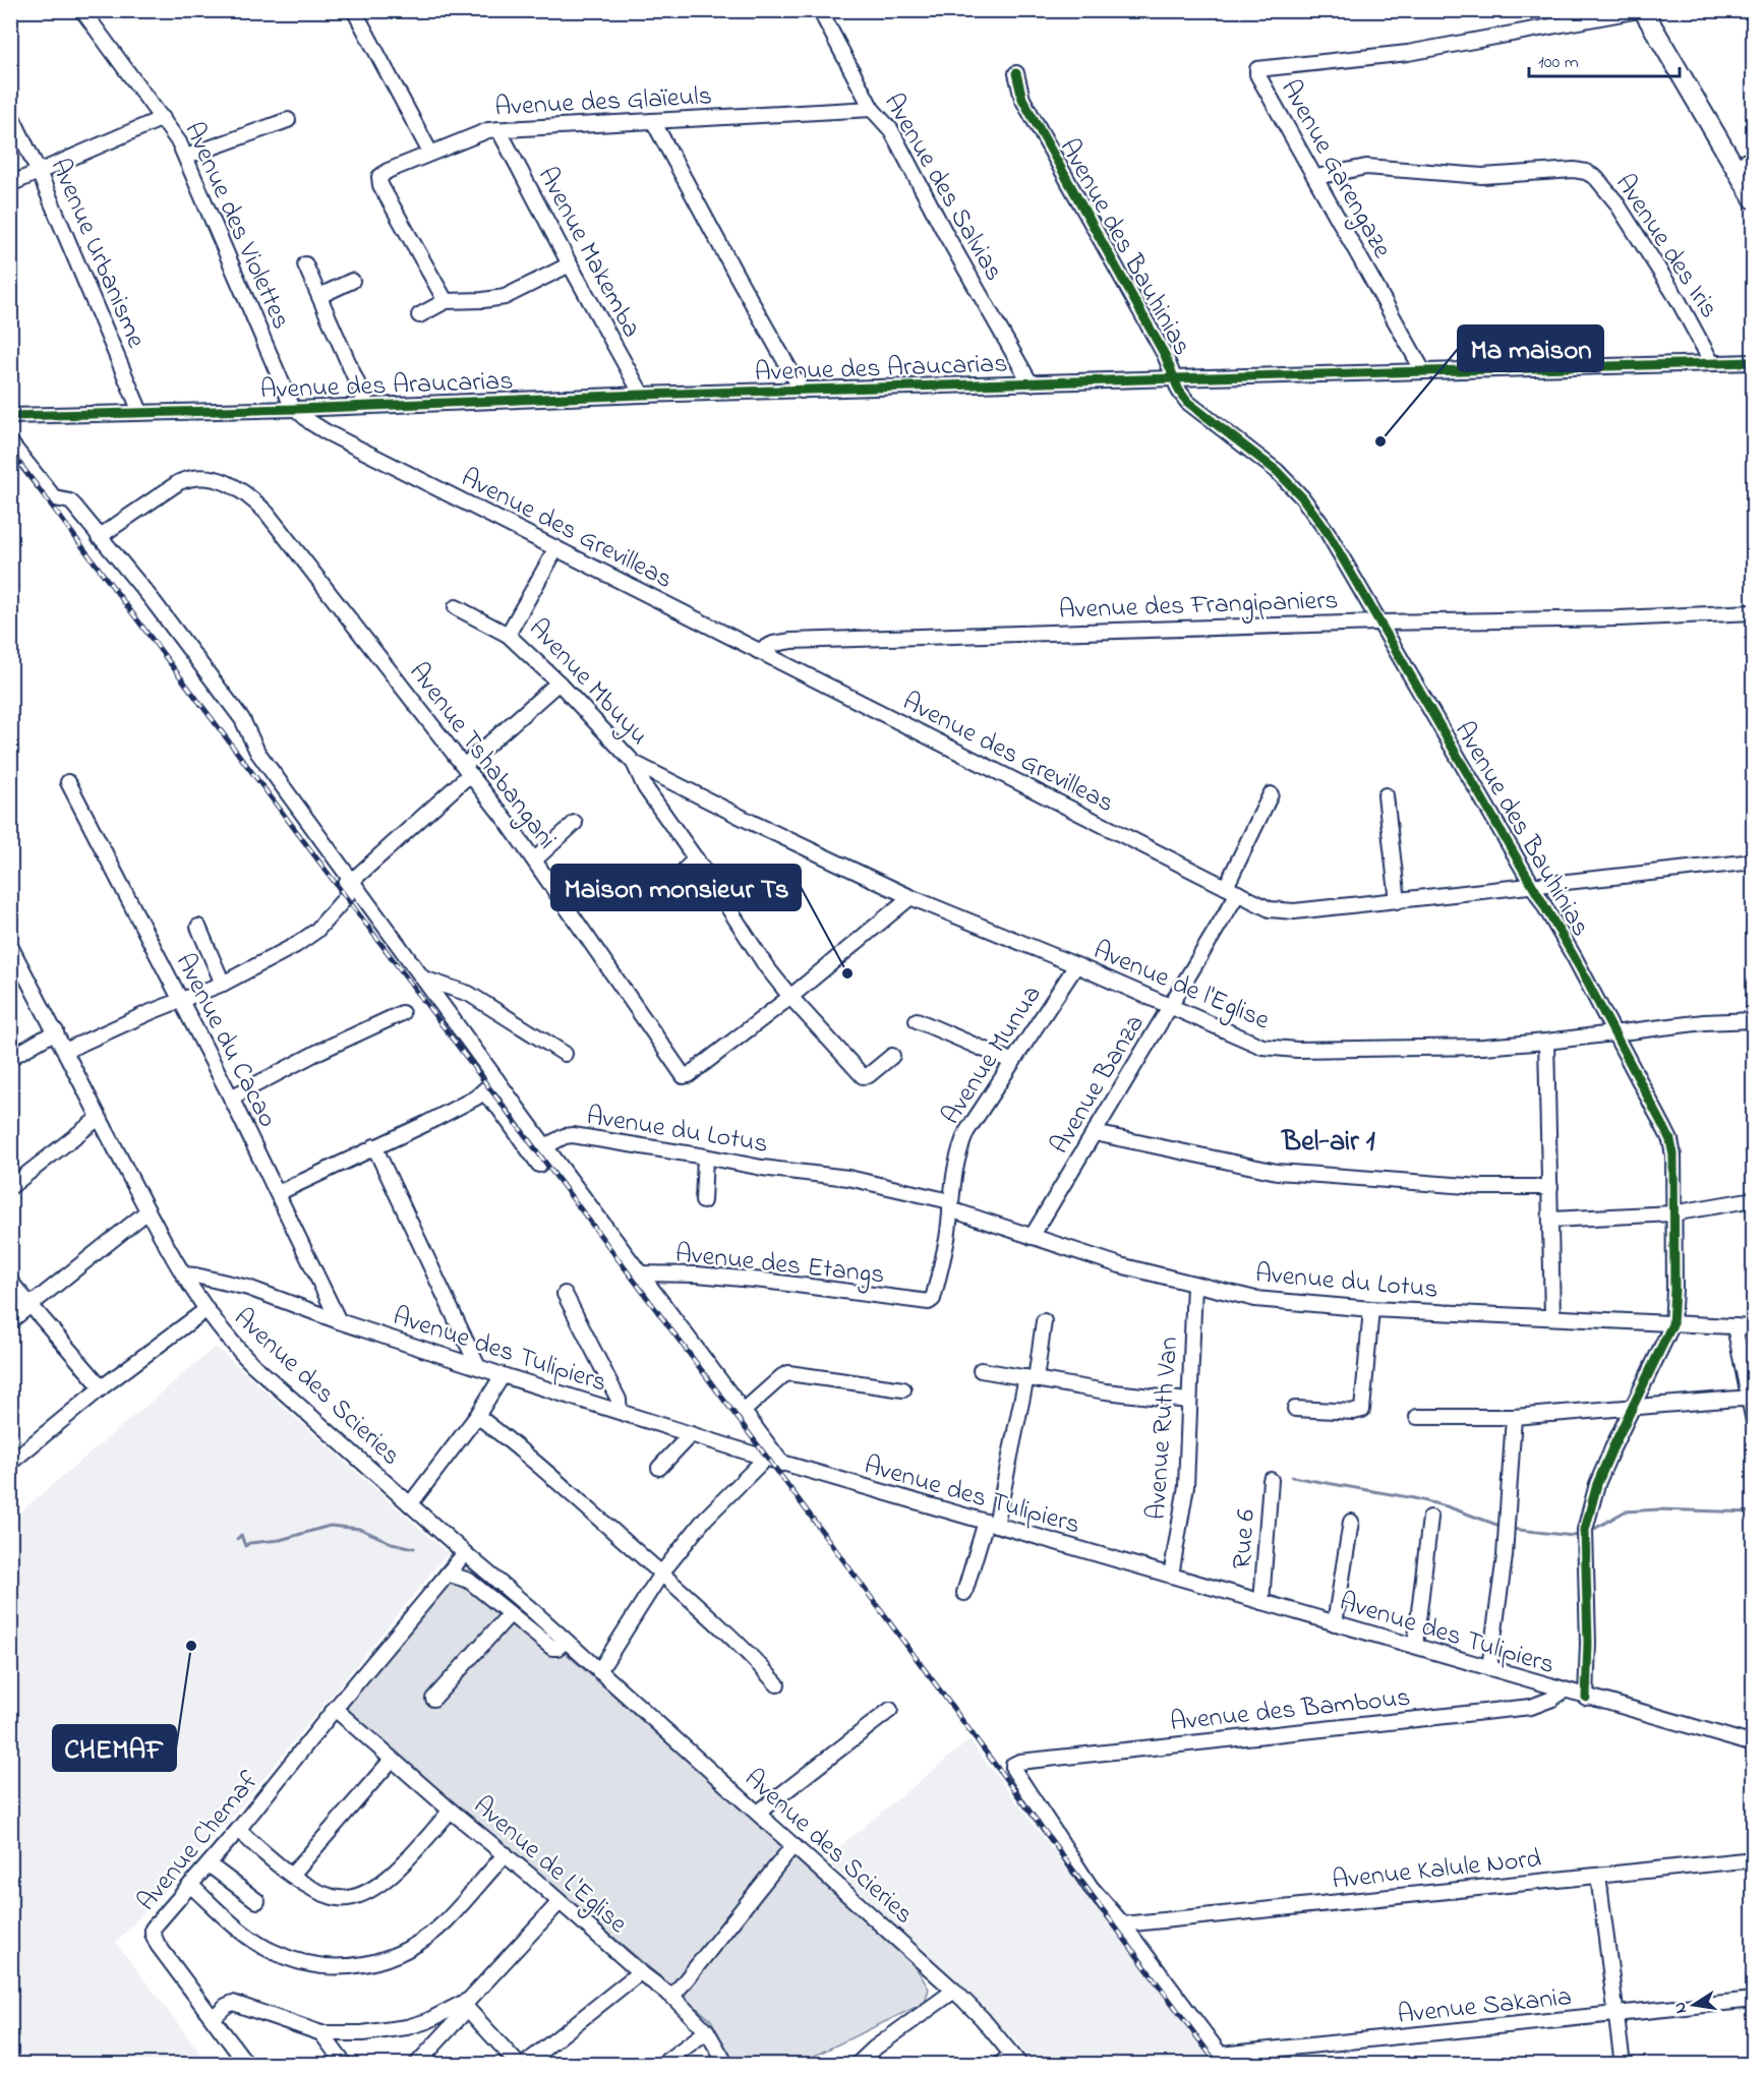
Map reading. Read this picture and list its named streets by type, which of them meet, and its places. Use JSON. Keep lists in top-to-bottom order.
{
  "streets": {
    "street": [
      "Avenue des Glaïeuls",
      "Avenue Garengaze",
      "Avenue des Salvias",
      "Avenue des Violettes",
      "Avenue des Iris",
      "Avenue des Bauhinias",
      "Avenue Makemba",
      "Avenue Urbanisme",
      "Avenue des Araucarias",
      "Avenue des Grevilleas",
      "Avenue des Frangipaniers",
      "Avenue Mbuyu",
      "Avenue Tshabangani",
      "Avenue de l'Eglise",
      "Avenue du Cacao",
      "Avenue Munua",
      "Avenue Banza",
      "Avenue du Lotus",
      "Avenue des Etangs",
      "Avenue des Tulipiers",
      "Avenue des Scieries",
      "Avenue Ruth Van",
      "Rue 6",
      "Avenue des Bambous",
      "Avenue Chemaf",
      "Avenue de L'Eglise",
      "Avenue Kalule Nord",
      "Avenue Sakania"
    ]
  },
  "crossings": [
    ["Avenue des Glaïeuls", "Avenue des Salvias"],
    ["Avenue des Glaïeuls", "Avenue Makemba"],
    ["Avenue Garengaze", "Avenue des Iris"],
    ["Avenue Garengaze", "Avenue des Araucarias"],
    ["Avenue des Salvias", "Avenue des Araucarias"],
    ["Avenue des Violettes", "Avenue des Araucarias"],
    ["Avenue des Violettes", "Avenue des Grevilleas"],
    ["Avenue des Iris", "Avenue des Araucarias"],
    ["Avenue des Bauhinias", "Avenue des Araucarias"],
    ["Avenue des Bauhinias", "Avenue des Grevilleas"],
    ["Avenue des Bauhinias", "Avenue des Frangipaniers"],
    ["Avenue des Bauhinias", "Avenue de l'Eglise"],
    ["Avenue des Bauhinias", "Avenue du Lotus"],
    ["Avenue des Bauhinias", "Avenue des Tulipiers"],
    ["Avenue Makemba", "Avenue des Araucarias"],
    ["Avenue Urbanisme", "Avenue des Araucarias"],
    ["Avenue des Araucarias", "Avenue des Grevilleas"],
    ["Avenue des Grevilleas", "Avenue des Frangipaniers"],
    ["Avenue des Grevilleas", "Avenue Mbuyu"],
    ["Avenue des Grevilleas", "Avenue Banza"],
    ["Avenue Mbuyu", "Avenue Tshabangani"],
    ["Avenue Mbuyu", "Avenue de l'Eglise"],
    ["Avenue Tshabangani", "Avenue de l'Eglise"],
    ["Avenue de l'Eglise", "Avenue Munua"],
    ["Avenue de l'Eglise", "Avenue Banza"],
    ["Avenue du Cacao", "Avenue des Tulipiers"],
    ["Avenue Munua", "Avenue du Lotus"],
    ["Avenue Munua", "Avenue des Etangs"],
    ["Avenue Banza", "Avenue du Lotus"],
    ["Avenue du Lotus", "Avenue des Etangs"],
    ["Avenue du Lotus", "Avenue Ruth Van"],
    ["Avenue des Etangs", "Avenue des Tulipiers"],
    ["Avenue des Tulipiers", "Avenue des Scieries"],
    ["Avenue des Tulipiers", "Avenue Ruth Van"],
    ["Avenue des Tulipiers", "Rue 6"],
    ["Avenue des Tulipiers", "Avenue des Bambous"],
    ["Avenue des Scieries", "Avenue Chemaf"],
    ["Avenue des Bambous", "Avenue Kalule Nord"],
    ["Avenue Chemaf", "Avenue de L'Eglise"]
  ],
  "districts": ["Bel-air 1"],
  "places": ["Ma maison", "Maison monsieur Ts", "CHEMAF"],
  "scale_bar": "100 m",
  "north": "left"
}
